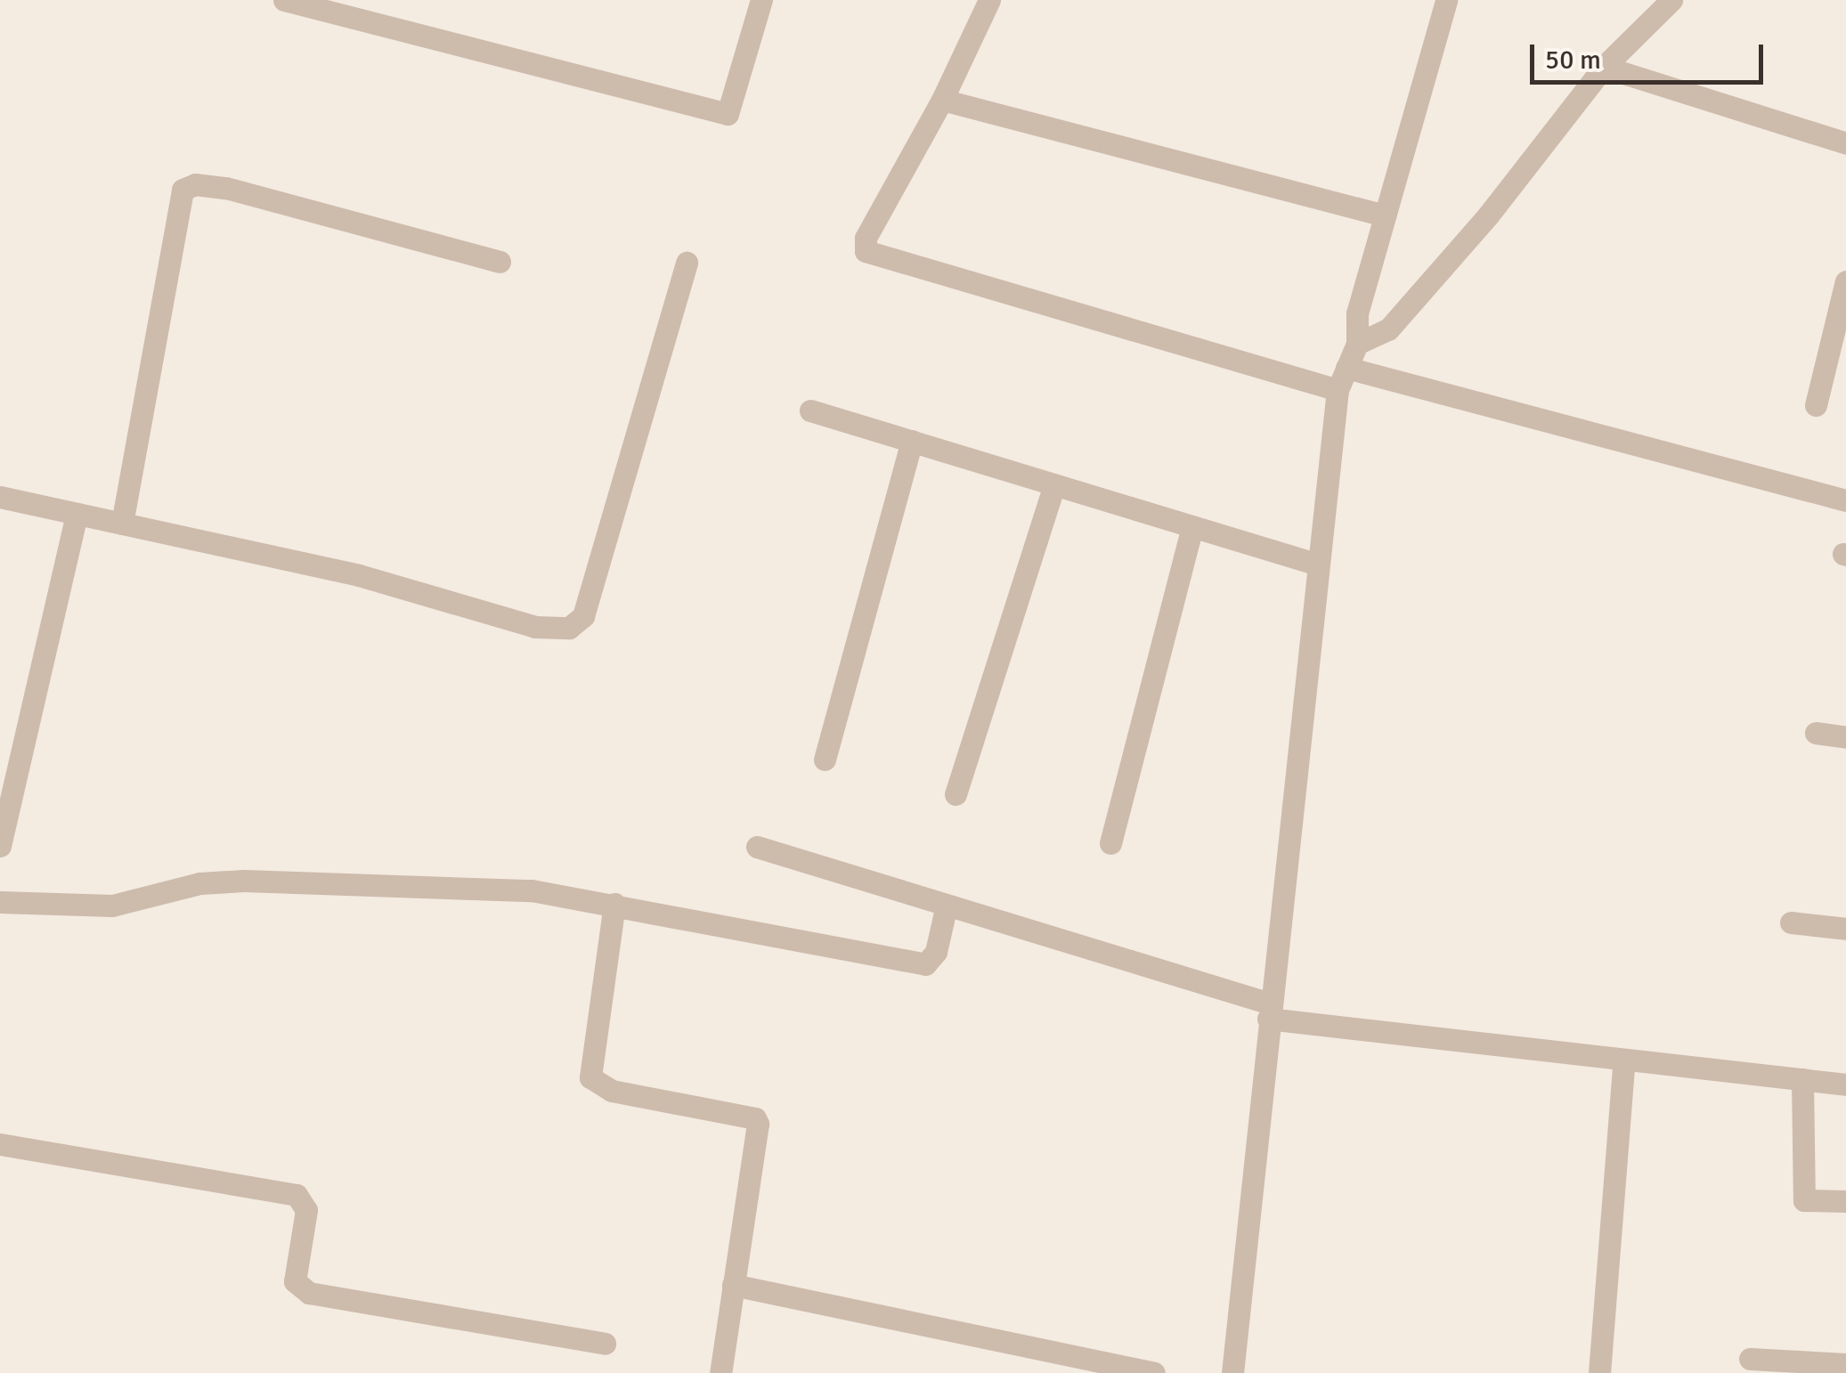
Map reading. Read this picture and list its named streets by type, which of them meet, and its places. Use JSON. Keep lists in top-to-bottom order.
{
  "scale_bar": "50 m"
}
